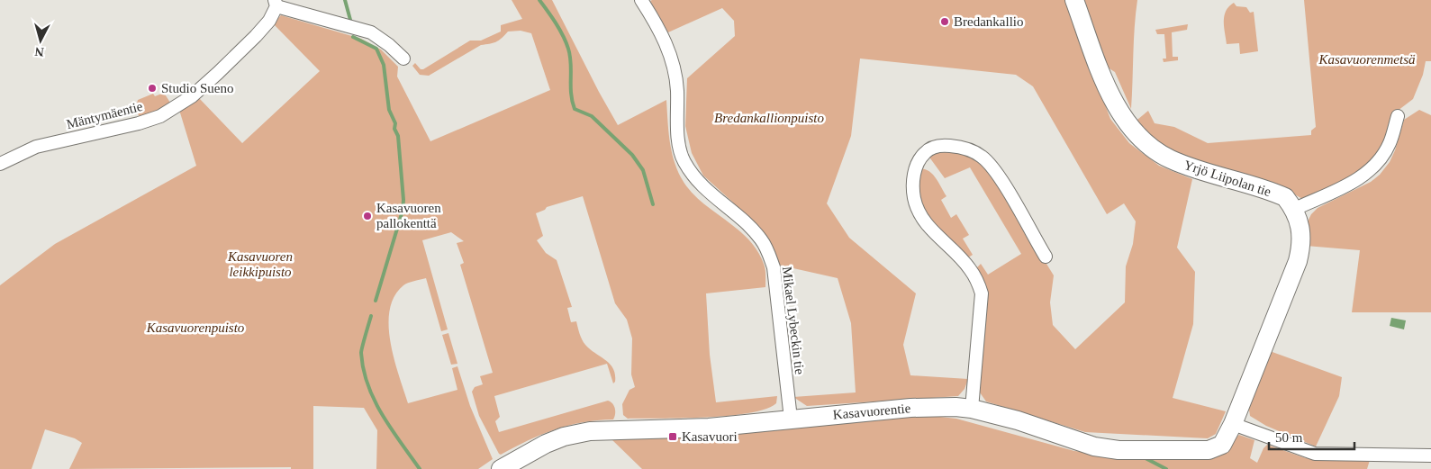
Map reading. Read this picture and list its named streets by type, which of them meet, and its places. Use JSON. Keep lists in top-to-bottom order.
{
  "streets": {
    "street": [
      "Mäntymäentie",
      "Yrjö Liipolan tie",
      "Mikael Lybeckin tie",
      "Kasavuorentie"
    ]
  },
  "crossings": [
    ["Mikael Lybeckin tie", "Kasavuorentie"]
  ],
  "parks": [
    "Kasavuorenmetsä",
    "Bredankallionpuisto",
    "Kasavuoren leikkipuisto",
    "Kasavuorenpuisto"
  ],
  "places": {
    "other": ["Bredankallio", "Studio Sueno", "Kasavuoren pallokenttä"],
    "transit": ["Kasavuori"]
  },
  "scale_bar": "50 m",
  "north": "bottom"
}
